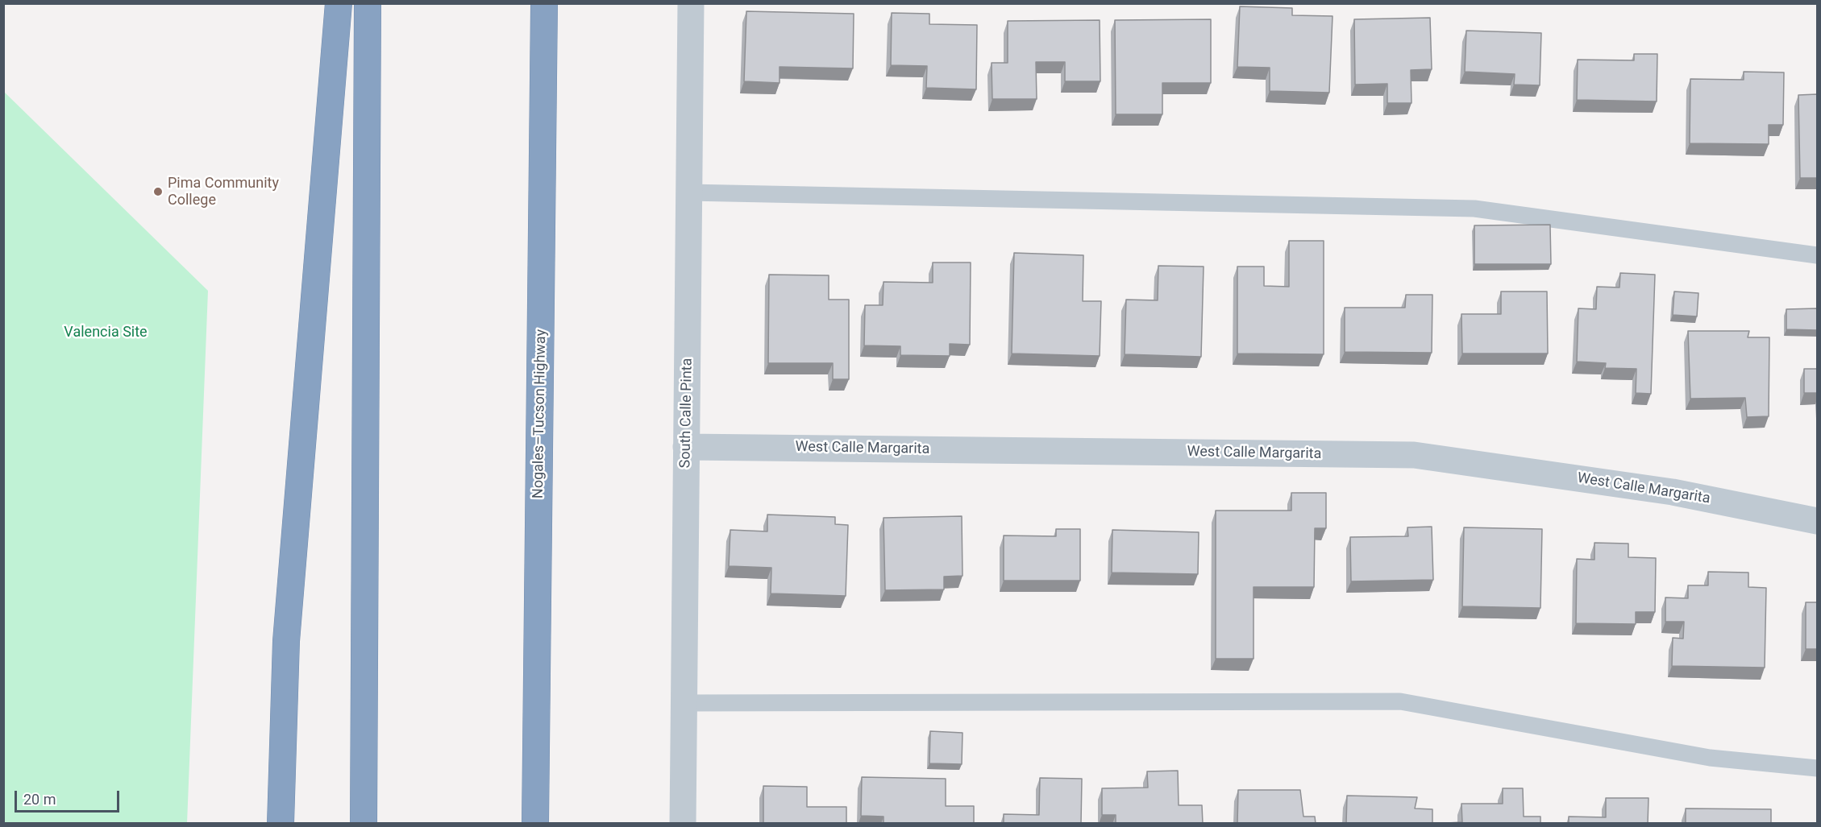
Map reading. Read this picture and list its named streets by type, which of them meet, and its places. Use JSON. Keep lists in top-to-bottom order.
{
  "streets": {
    "highway": ["Nogales–Tucson Highway"],
    "street": ["South Calle Pinta", "West Calle Margarita"]
  },
  "crossings": [
    ["South Calle Pinta", "West Calle Margarita"]
  ],
  "parks": ["Valencia Site"],
  "places": ["Pima Community College"],
  "scale_bar": "20 m"
}
